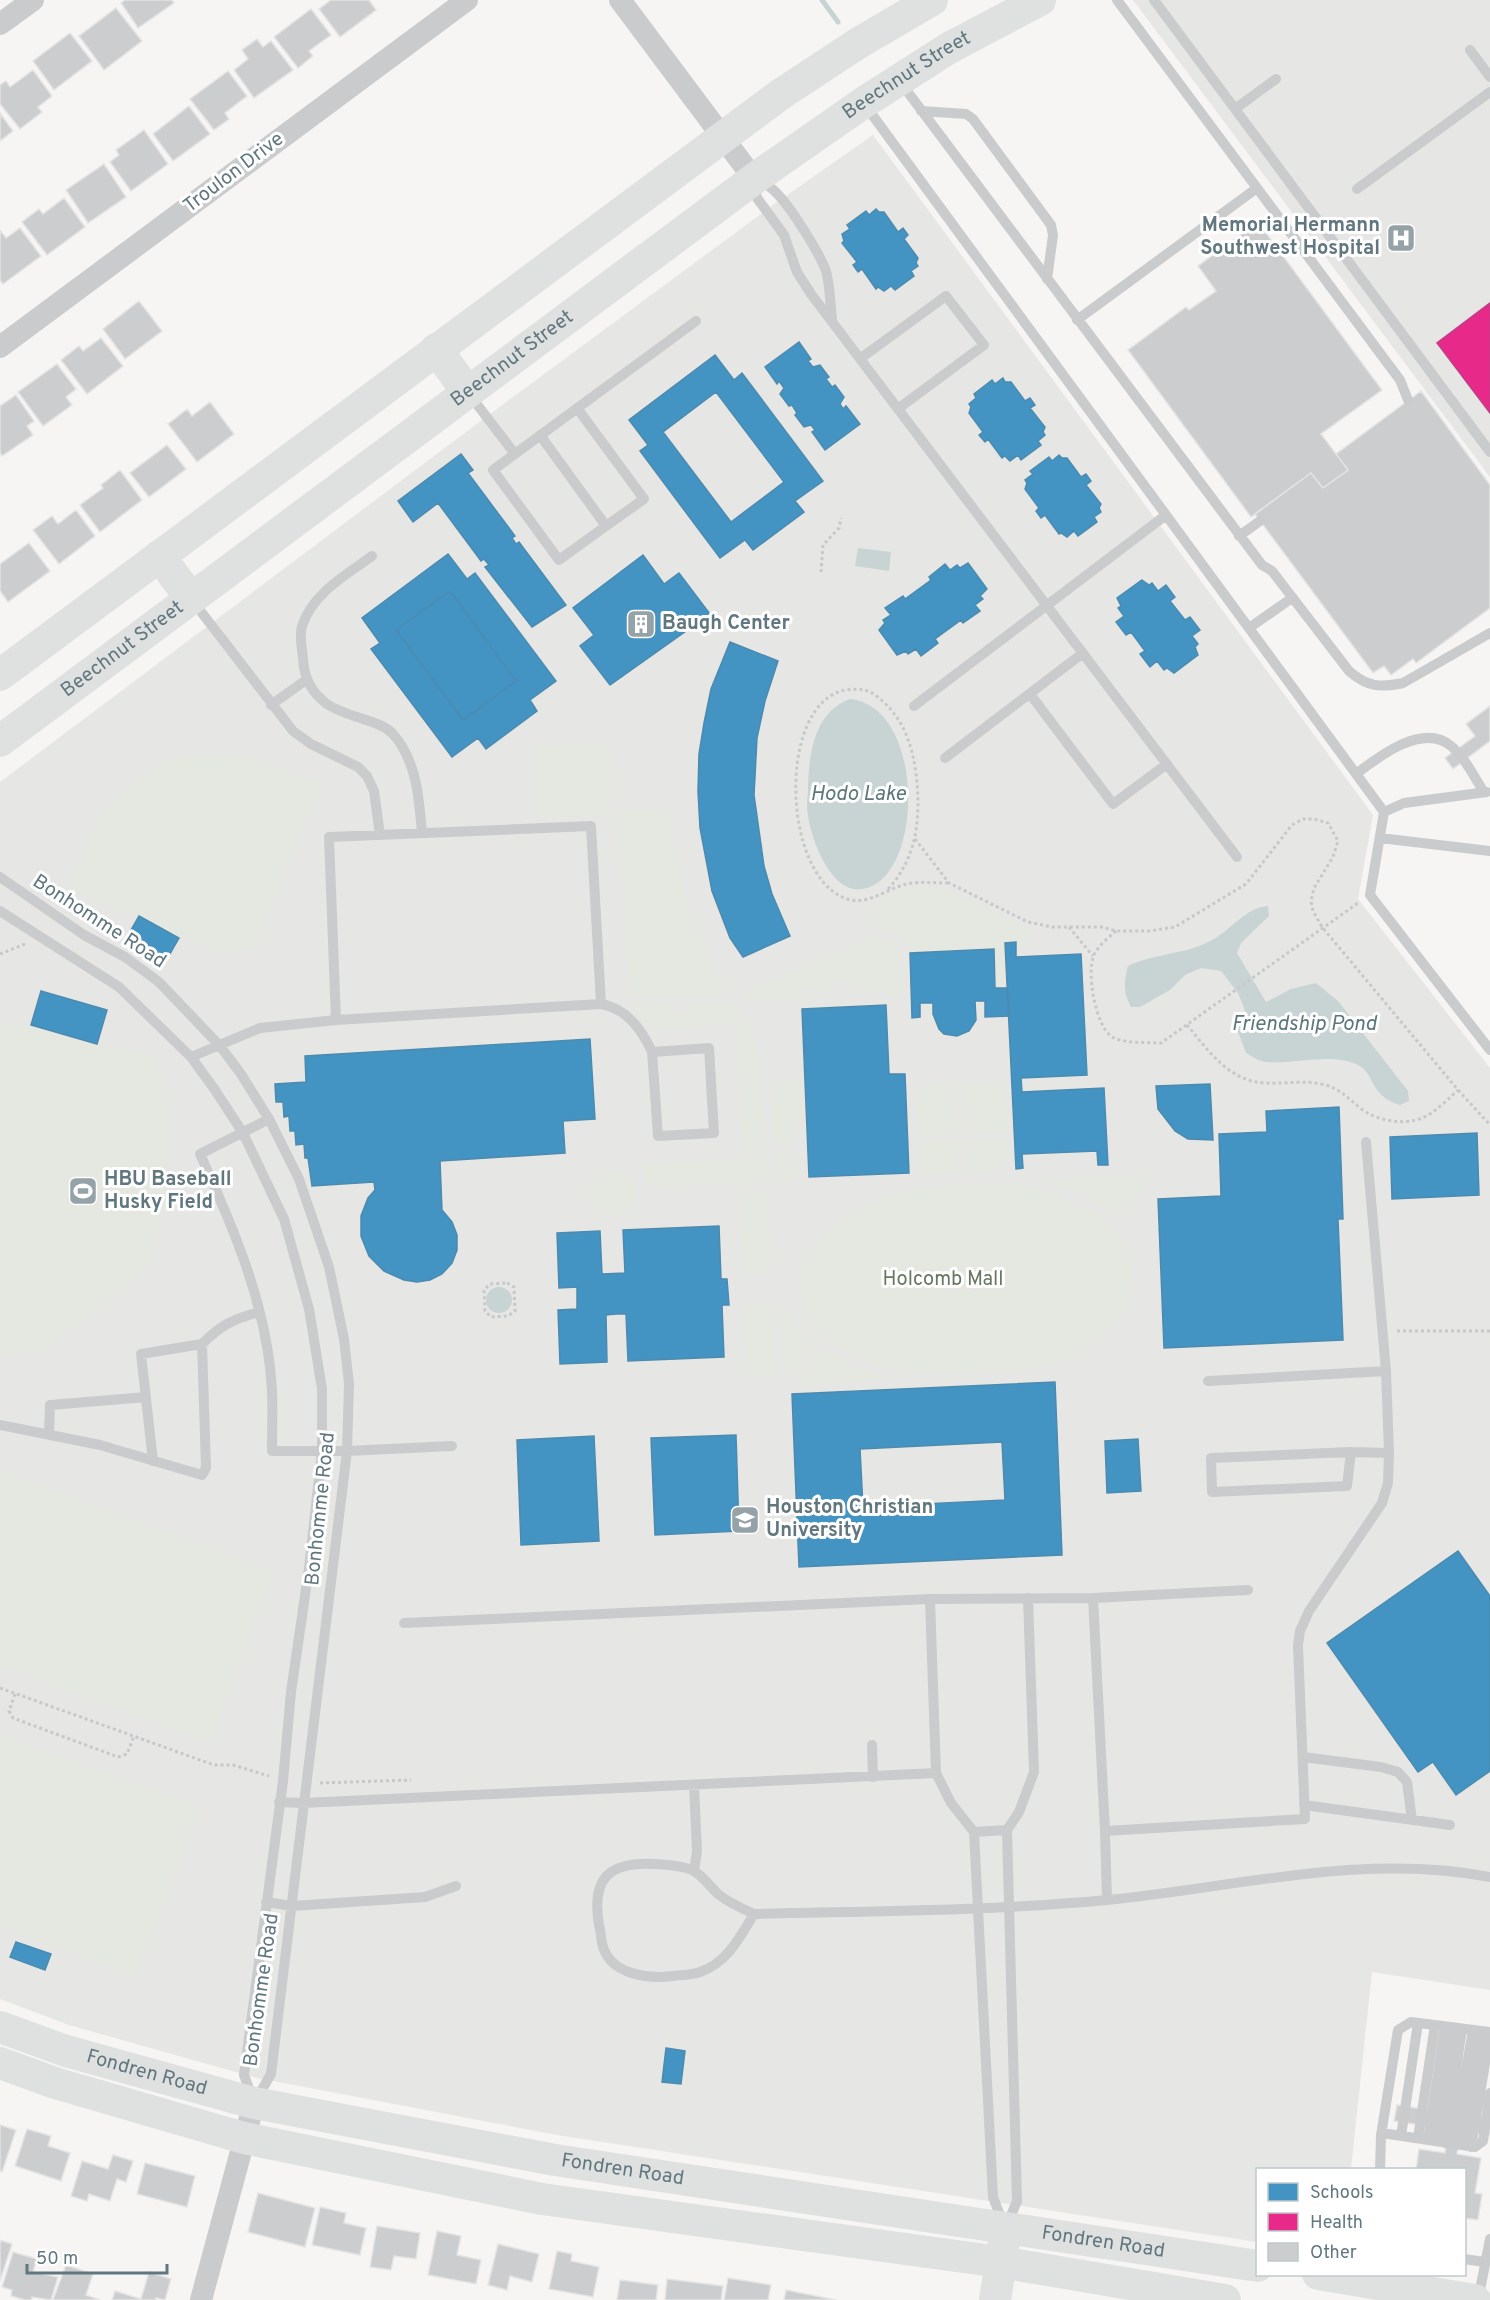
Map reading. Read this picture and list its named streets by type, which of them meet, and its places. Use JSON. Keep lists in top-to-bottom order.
{
  "streets": {
    "main road": ["Beechnut Street", "Fondren Road"],
    "street": ["Troulon Drive"],
    "lane": ["Bonhomme Road"]
  },
  "crossings": [
    ["Bonhomme Road", "Fondren Road"]
  ],
  "water": ["Hodo Lake", "Friendship Pond"],
  "parks": ["Holcomb Mall"],
  "places": {
    "hospital": ["Memorial Hermann Southwest Hospital"],
    "building": ["Baugh Center"],
    "sports": ["HBU Baseball Husky Field"],
    "school or university": ["Houston Christian University"]
  },
  "legend": ["Schools", "Health", "Other"],
  "scale_bar": "50 m"
}
